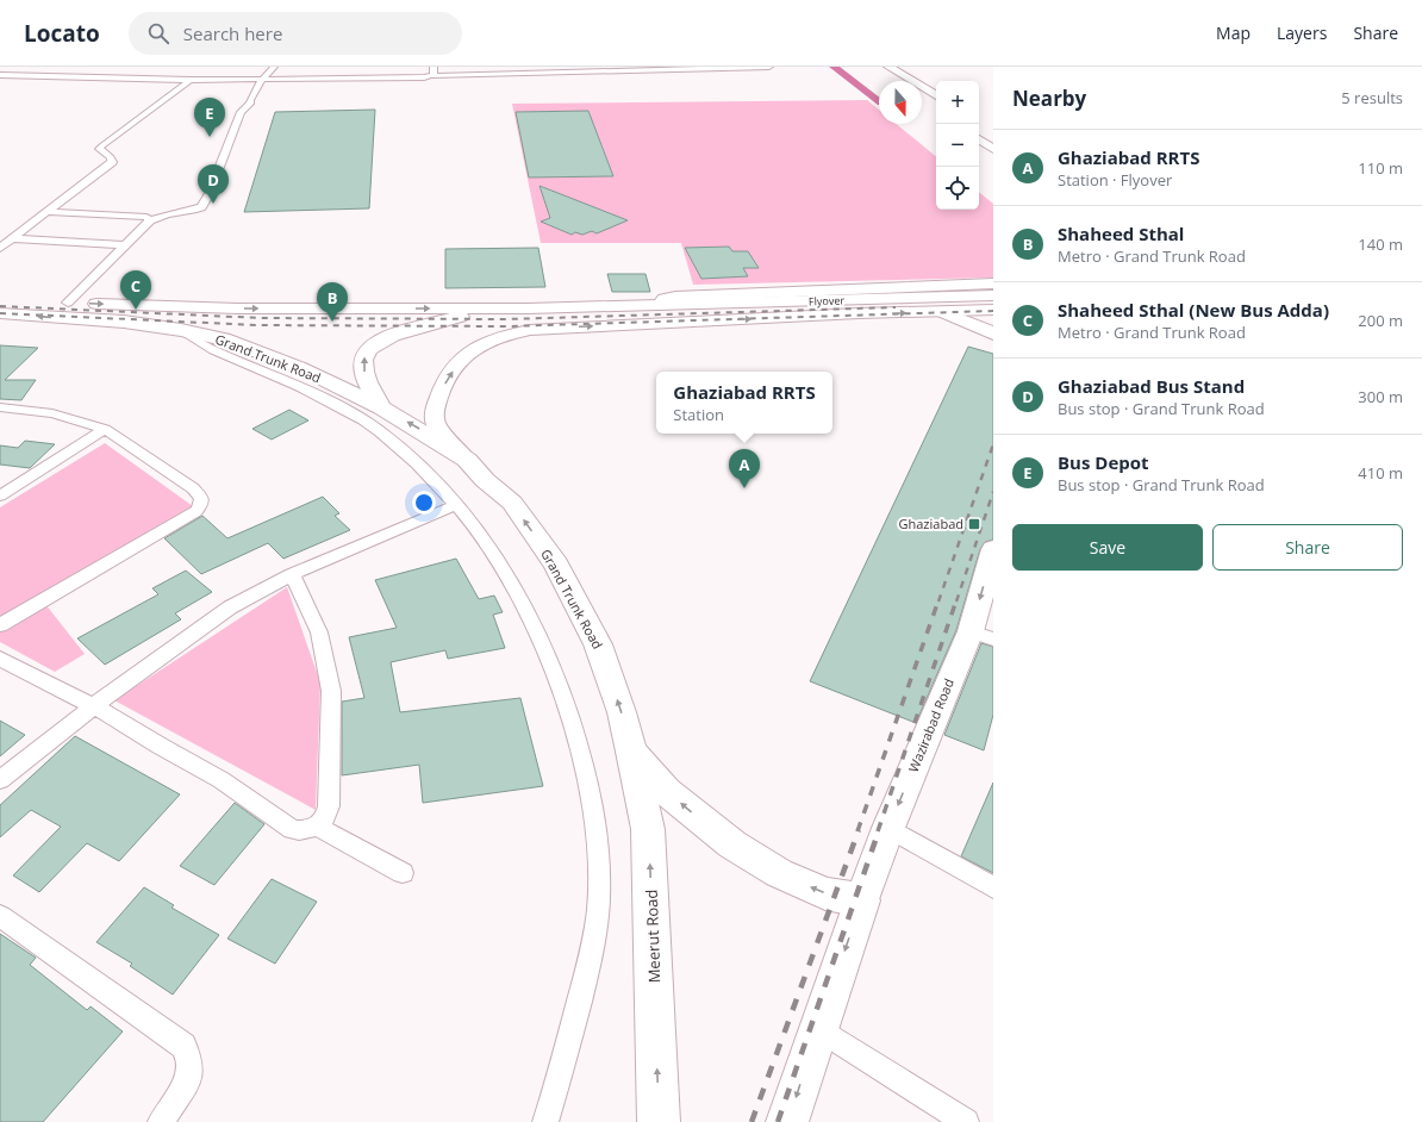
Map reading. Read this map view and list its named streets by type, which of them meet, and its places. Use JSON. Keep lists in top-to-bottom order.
{
  "streets": {
    "main road": [
      "Flyover",
      "Grand Trunk Road",
      "Wazirabad Road",
      "Meerut Road"
    ]
  },
  "crossings": [
    ["Flyover", "Grand Trunk Road"],
    ["Grand Trunk Road", "Wazirabad Road"],
    ["Grand Trunk Road", "Meerut Road"]
  ],
  "one_way": ["Wazirabad Road"],
  "places": {
    "transit": ["Ghaziabad"]
  },
  "north": "bottom",
  "page": {
    "header": "Locato",
    "search": "Search here",
    "nav": ["Map", "Layers", "Share"],
    "heading": ["Nearby", "5 results"],
    "map_buttons": ["+", "−"],
    "pins": [
      "E",
      "D",
      "C",
      "B",
      "A"
    ],
    "list": [
      {
        "mark": "A",
        "name": "Ghaziabad RRTS",
        "note": "Station · Flyover",
        "value": "110 m"
      },
      {
        "mark": "B",
        "name": "Shaheed Sthal",
        "note": "Metro · Grand Trunk Road",
        "value": "140 m"
      },
      {
        "mark": "C",
        "name": "Shaheed Sthal (New Bus Adda)",
        "note": "Metro · Grand Trunk Road",
        "value": "200 m"
      },
      {
        "mark": "D",
        "name": "Ghaziabad Bus Stand",
        "note": "Bus stop · Grand Trunk Road",
        "value": "300 m"
      },
      {
        "mark": "E",
        "name": "Bus Depot",
        "note": "Bus stop · Grand Trunk Road",
        "value": "410 m"
      }
    ],
    "popup": ["Ghaziabad RRTS", "Station"],
    "buttons": ["Save", "Share"]
  }
}
